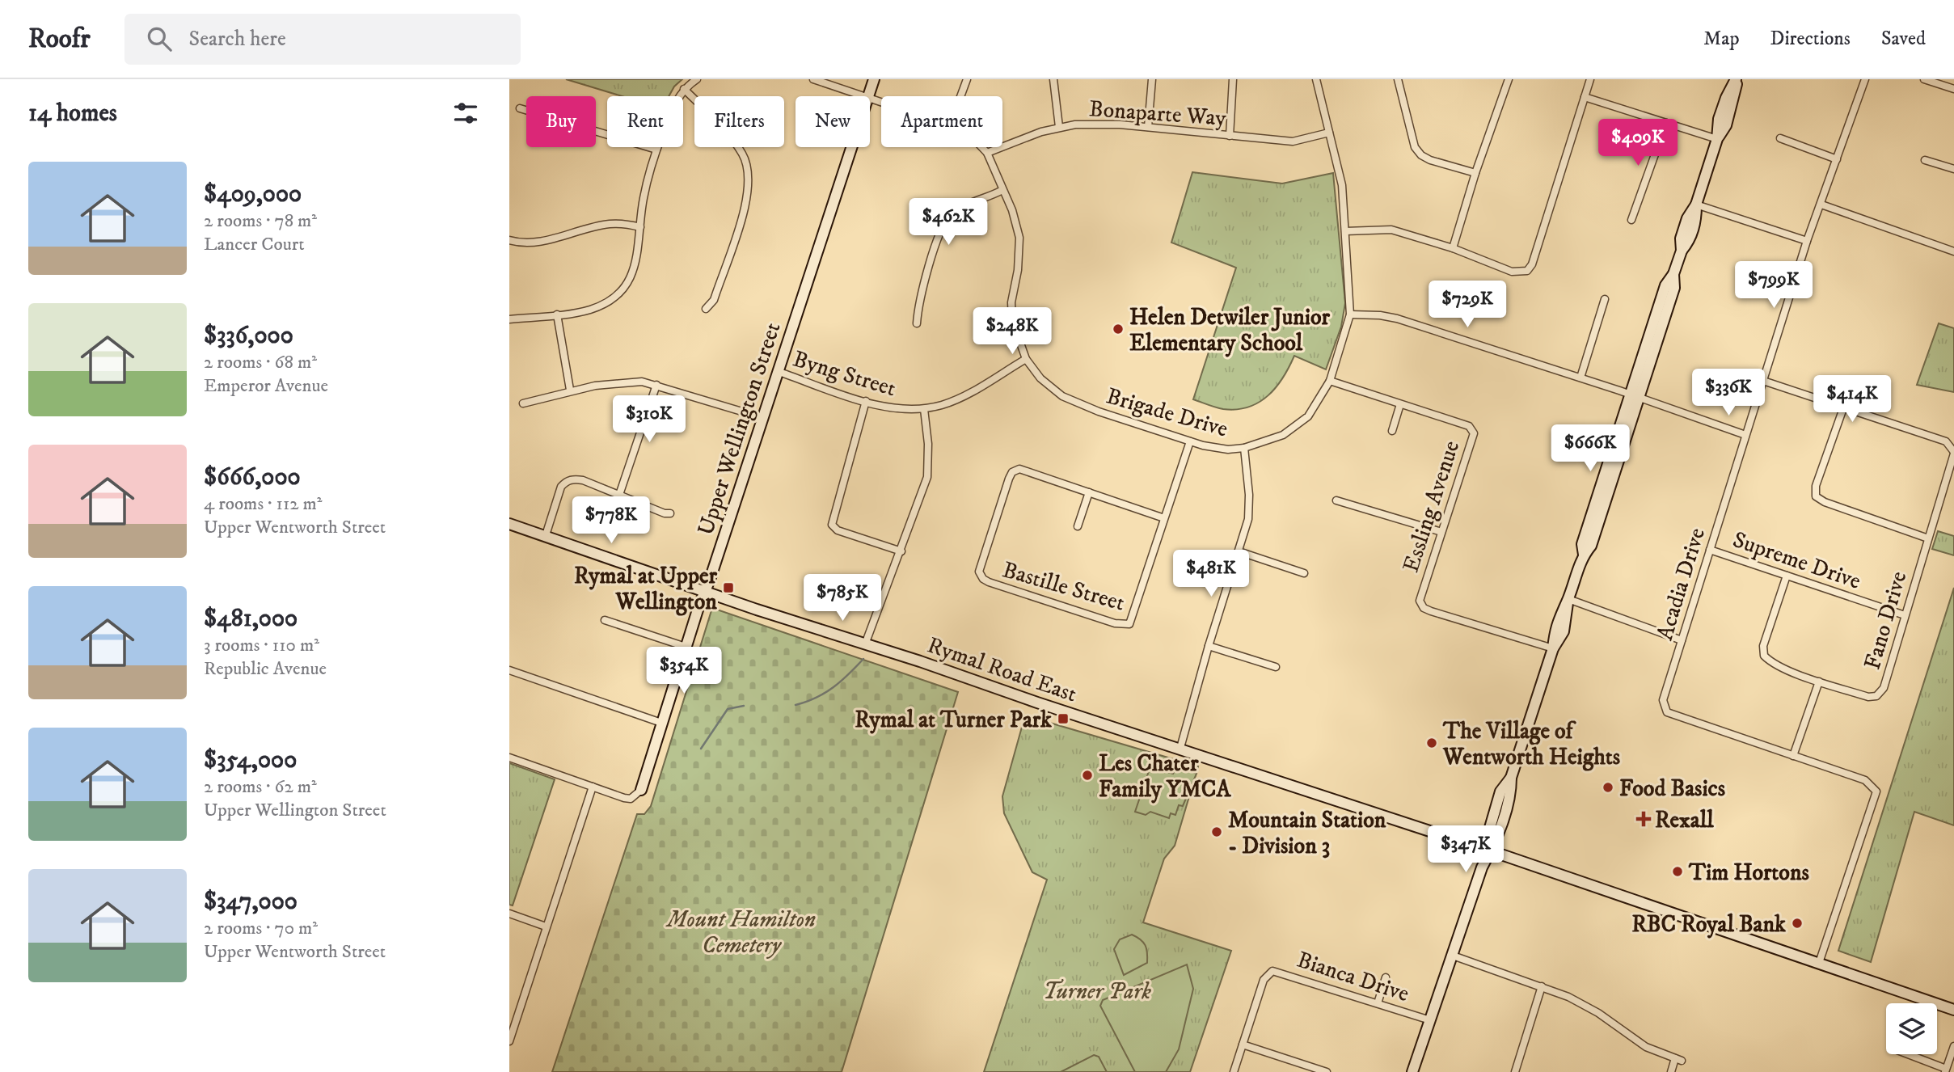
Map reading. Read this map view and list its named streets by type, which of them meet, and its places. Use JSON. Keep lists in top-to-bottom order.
{
  "streets": {
    "main road": ["Upper Wellington Street", "Rymal Road East"],
    "street": [
      "Bonaparte Way",
      "Byng Street",
      "Brigade Drive",
      "Essling Avenue",
      "Supreme Drive",
      "Acadia Drive",
      "Bastille Street",
      "Fano Drive",
      "Bianca Drive"
    ]
  },
  "crossings": [
    ["Bonaparte Way", "Brigade Drive"],
    ["Byng Street", "Brigade Drive"],
    ["Byng Street", "Upper Wellington Street"],
    ["Brigade Drive", "Upper Wellington Street"],
    ["Brigade Drive", "Essling Avenue"],
    ["Brigade Drive", "Bastille Street"],
    ["Upper Wellington Street", "Rymal Road East"],
    ["Supreme Drive", "Acadia Drive"],
    ["Supreme Drive", "Fano Drive"],
    ["Acadia Drive", "Fano Drive"],
    ["Acadia Drive", "Rymal Road East"]
  ],
  "parks": ["Mount Hamilton Cemetery", "Turner Park"],
  "places": {
    "other": [
      "Helen Detwiler Junior Elementary School",
      "The Village of Wentworth Heights",
      "Les Chater Family YMCA",
      "Food Basics",
      "Mountain Station - Division 3",
      "Tim Hortons",
      "RBC Royal Bank"
    ],
    "transit": ["Rymal at Upper Wellington", "Rymal at Turner Park"],
    "health": ["Rexall"]
  },
  "page": {
    "header": "Roofr",
    "search": "Search here",
    "nav": ["Map", "Directions", "Saved"],
    "heading": "14 homes",
    "chip": [
      "Buy",
      "Rent",
      "Filters",
      "New",
      "Apartment"
    ],
    "price": [
      "$409K",
      "$462K",
      "$799K",
      "$729K",
      "$248K",
      "$336K",
      "$414K",
      "$310K",
      "$666K",
      "$778K",
      "$481K",
      "$785K",
      "$354K",
      "$347K"
    ],
    "list": [
      {
        "name": "$409,000",
        "note": "2 rooms · 78 m² · Lancer Court"
      },
      {
        "name": "$336,000",
        "note": "2 rooms · 68 m² · Emperor Avenue"
      },
      {
        "name": "$666,000",
        "note": "4 rooms · 112 m² · Upper Wentworth Street"
      },
      {
        "name": "$481,000",
        "note": "3 rooms · 110 m² · Republic Avenue"
      },
      {
        "name": "$354,000",
        "note": "2 rooms · 62 m² · Upper Wellington Street"
      },
      {
        "name": "$347,000",
        "note": "2 rooms · 70 m² · Upper Wentworth Street"
      }
    ]
  }
}
